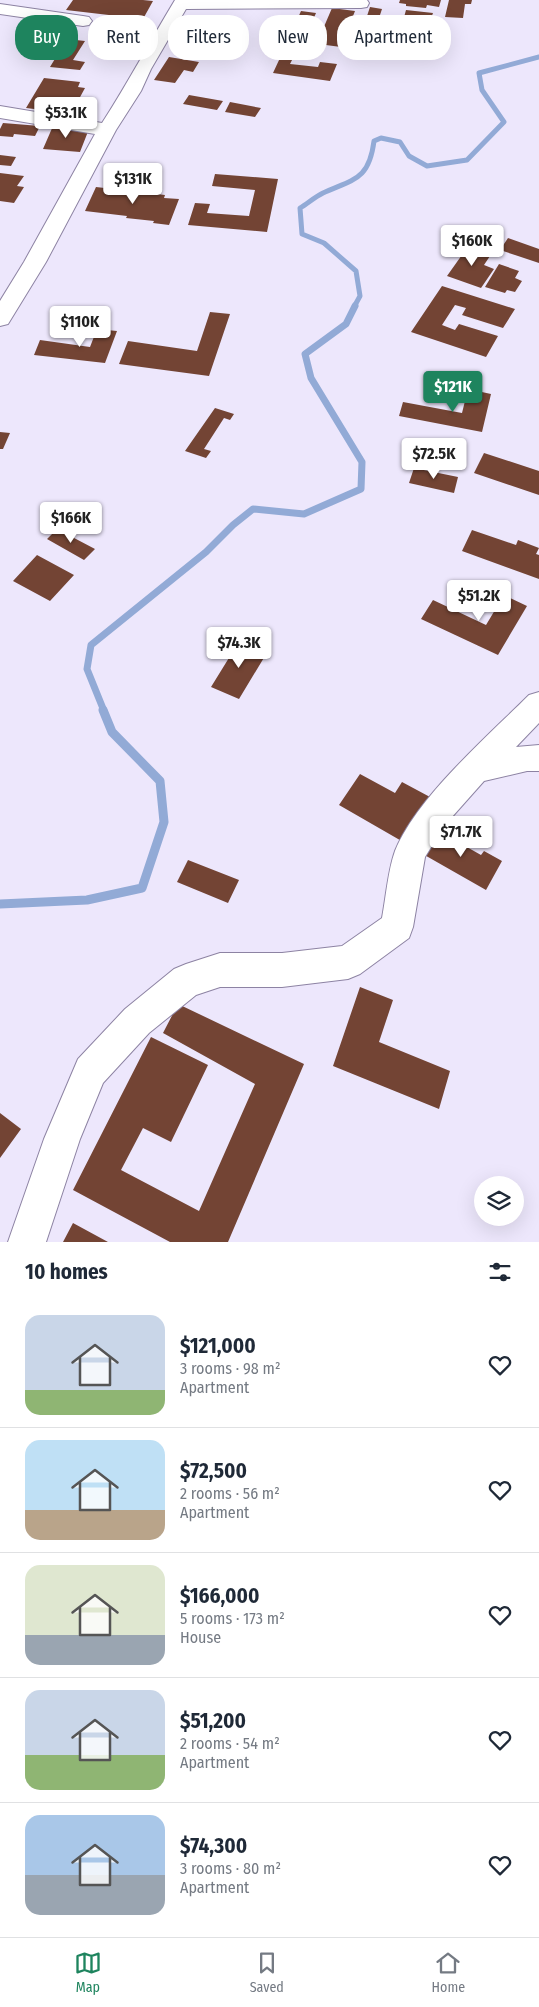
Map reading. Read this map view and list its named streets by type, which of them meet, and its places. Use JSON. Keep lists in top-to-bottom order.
{
  "page": {
    "chip": [
      "Buy",
      "Rent",
      "Filters",
      "New",
      "Apartment"
    ],
    "price": [
      "$53.1K",
      "$131K",
      "$160K",
      "$110K",
      "$121K",
      "$72.5K",
      "$166K",
      "$51.2K",
      "$74.3K",
      "$71.7K"
    ],
    "heading": "10 homes",
    "list": [
      {
        "name": "$121,000",
        "note": "3 rooms · 98 m² · Apartment"
      },
      {
        "name": "$72,500",
        "note": "2 rooms · 56 m² · Apartment"
      },
      {
        "name": "$166,000",
        "note": "5 rooms · 173 m² · House"
      },
      {
        "name": "$51,200",
        "note": "2 rooms · 54 m² · Apartment"
      },
      {
        "name": "$74,300",
        "note": "3 rooms · 80 m² · Apartment"
      }
    ],
    "tabs": ["Map", "Saved", "Home"]
  }
}
